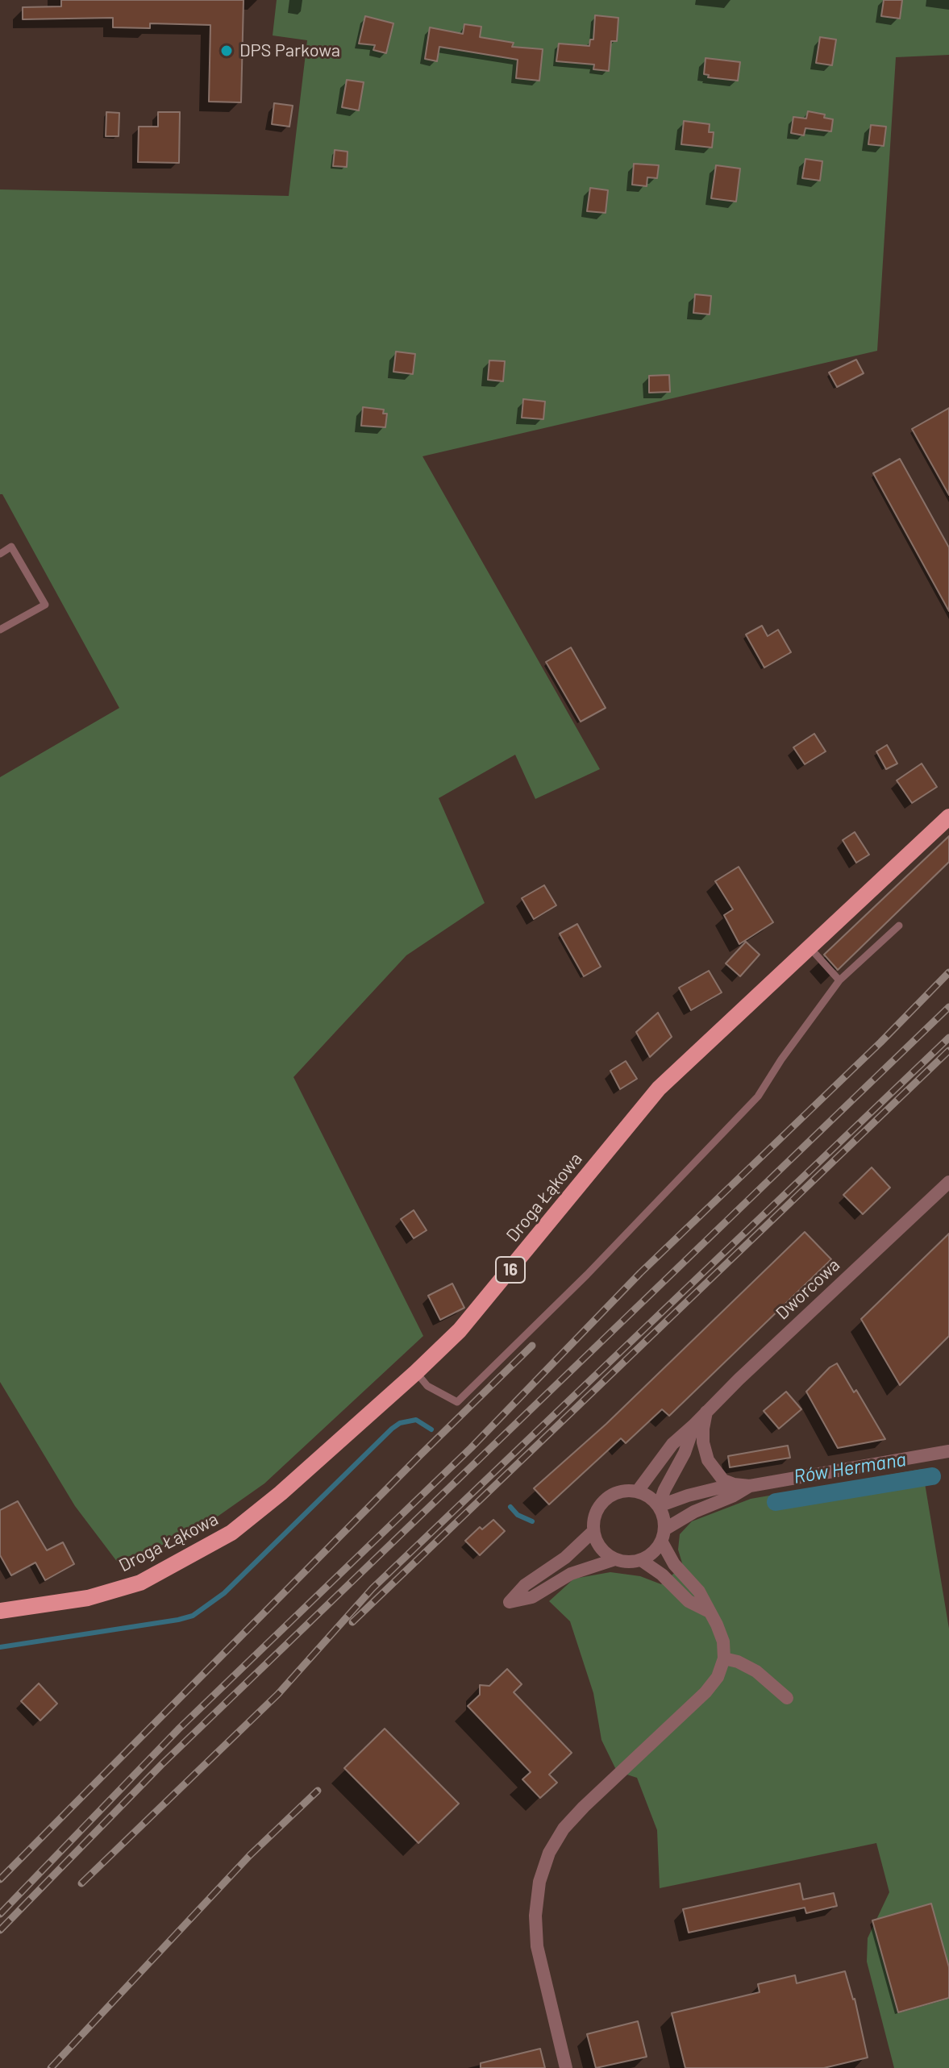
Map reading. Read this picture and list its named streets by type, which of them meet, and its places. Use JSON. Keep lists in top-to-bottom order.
{
  "streets": {
    "main road": ["Droga Łąkowa", "16"],
    "street": ["Dworcowa"]
  },
  "water": ["Rów Hermana"],
  "places": ["DPS Parkowa"]
}
